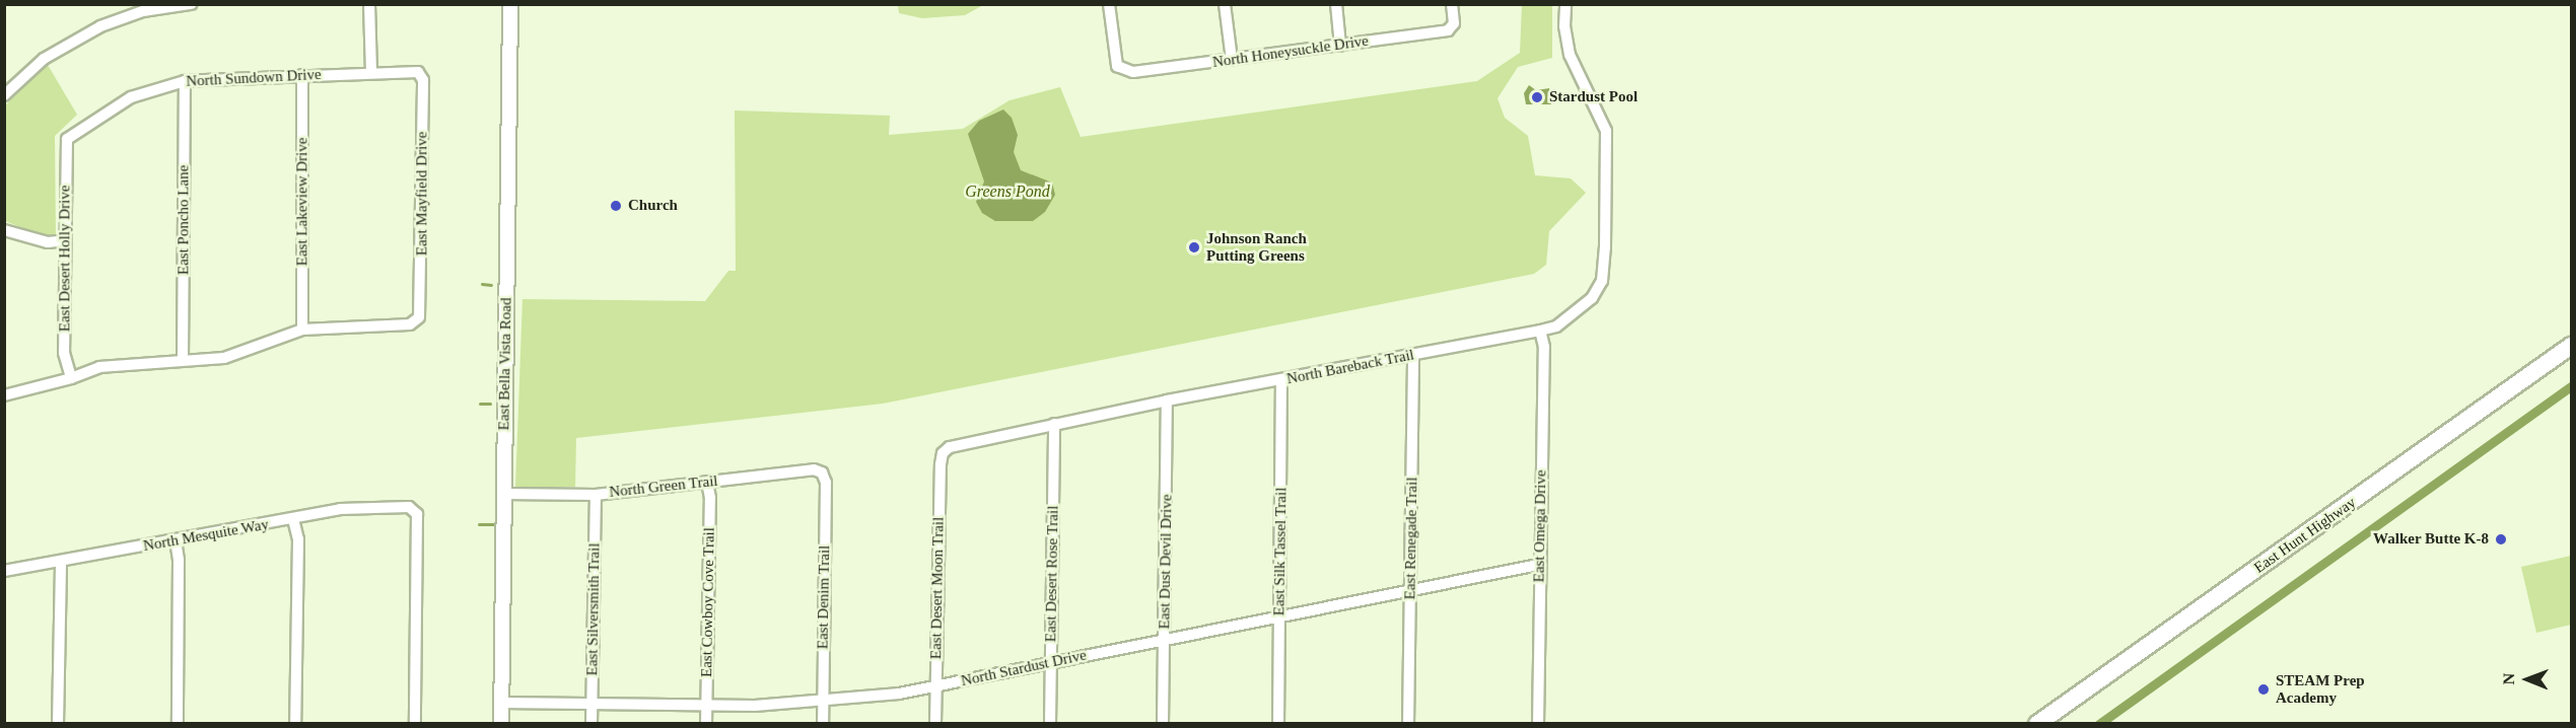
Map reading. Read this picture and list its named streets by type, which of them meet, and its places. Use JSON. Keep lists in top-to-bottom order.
{
  "streets": {
    "main road": ["East Hunt Highway"],
    "street": [
      "North Honeysuckle Drive",
      "North Sundown Drive",
      "East Mayfield Drive",
      "East Lakeview Drive",
      "East Poncho Lane",
      "East Desert Holly Drive",
      "East Bella Vista Road",
      "North Bareback Trail",
      "North Green Trail",
      "East Omega Drive",
      "North Mesquite Way",
      "East Renegade Trail",
      "East Silk Tassel Trail",
      "East Dust Devil Drive",
      "East Desert Rose Trail",
      "East Desert Moon Trail",
      "East Denim Trail",
      "East Cowboy Cove Trail",
      "East Silversmith Trail",
      "North Stardust Drive"
    ]
  },
  "crossings": [
    ["North Sundown Drive", "East Mayfield Drive"],
    ["North Sundown Drive", "East Lakeview Drive"],
    ["North Sundown Drive", "East Poncho Lane"],
    ["North Sundown Drive", "East Desert Holly Drive"],
    ["East Mayfield Drive", "East Lakeview Drive"],
    ["East Bella Vista Road", "North Green Trail"],
    ["East Bella Vista Road", "North Stardust Drive"],
    ["North Bareback Trail", "East Omega Drive"],
    ["North Bareback Trail", "East Renegade Trail"],
    ["North Bareback Trail", "East Silk Tassel Trail"],
    ["North Bareback Trail", "East Dust Devil Drive"],
    ["North Bareback Trail", "East Desert Rose Trail"],
    ["North Bareback Trail", "East Desert Moon Trail"],
    ["North Green Trail", "East Denim Trail"],
    ["North Green Trail", "East Cowboy Cove Trail"],
    ["North Green Trail", "East Silversmith Trail"],
    ["East Omega Drive", "North Stardust Drive"],
    ["East Renegade Trail", "North Stardust Drive"],
    ["East Silk Tassel Trail", "North Stardust Drive"],
    ["East Dust Devil Drive", "North Stardust Drive"],
    ["East Desert Rose Trail", "North Stardust Drive"],
    ["East Desert Moon Trail", "North Stardust Drive"],
    ["East Denim Trail", "North Stardust Drive"],
    ["East Cowboy Cove Trail", "North Stardust Drive"],
    ["East Silversmith Trail", "North Stardust Drive"]
  ],
  "water": ["Greens Pond"],
  "places": [
    "Stardust Pool",
    "Church",
    "Johnson Ranch Putting Greens",
    "Walker Butte K-8",
    "STEAM Prep Academy"
  ],
  "north": "left"
}
